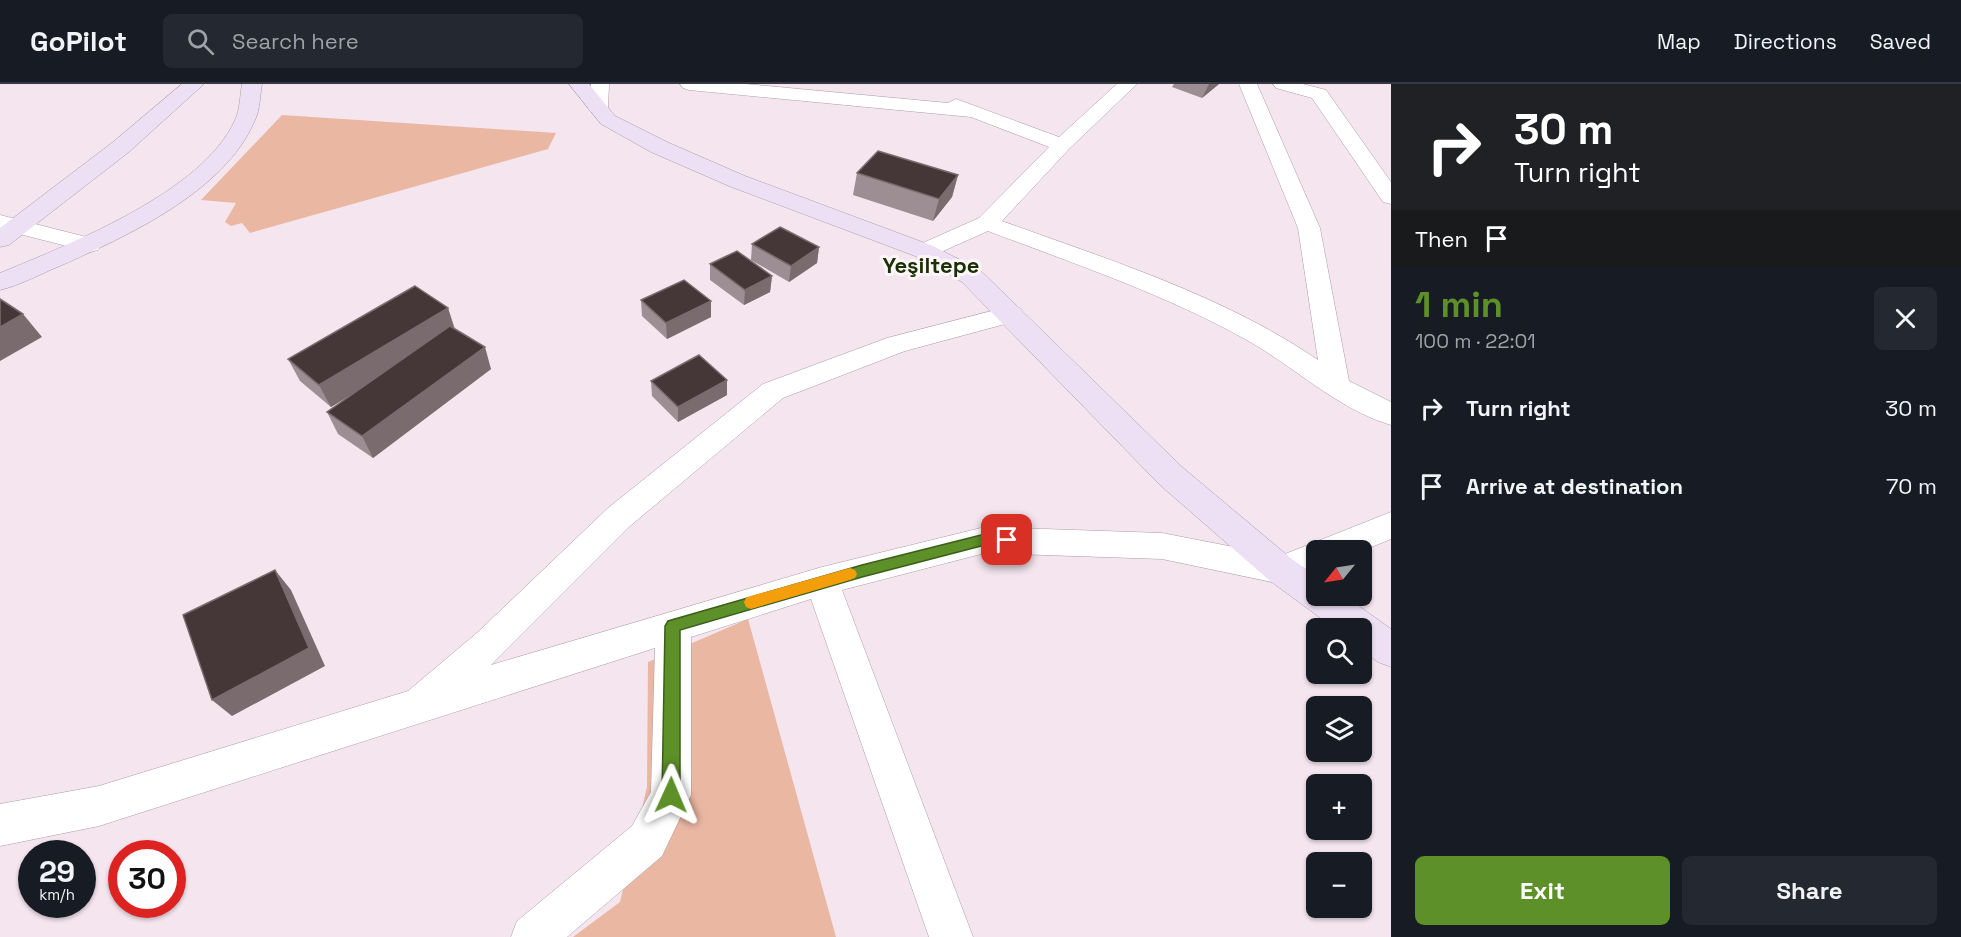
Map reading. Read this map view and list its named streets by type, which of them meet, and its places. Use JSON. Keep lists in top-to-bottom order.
{
  "districts": ["Yeşiltepe"],
  "north": "bottom left",
  "page": {
    "header": "GoPilot",
    "search": "Search here",
    "nav": ["Map", "Directions", "Saved"],
    "turn": ["30 m", "Turn right"],
    "then": "Then",
    "heading": ["1 min", "100 m · 22:01"],
    "list": [
      {
        "name": "Turn right",
        "value": "30 m"
      },
      {
        "name": "Arrive at destination",
        "value": "70 m"
      }
    ],
    "map_buttons": ["+", "−"],
    "speed": "29 km/h",
    "limit": "30",
    "buttons": ["Exit", "Share"]
  }
}
